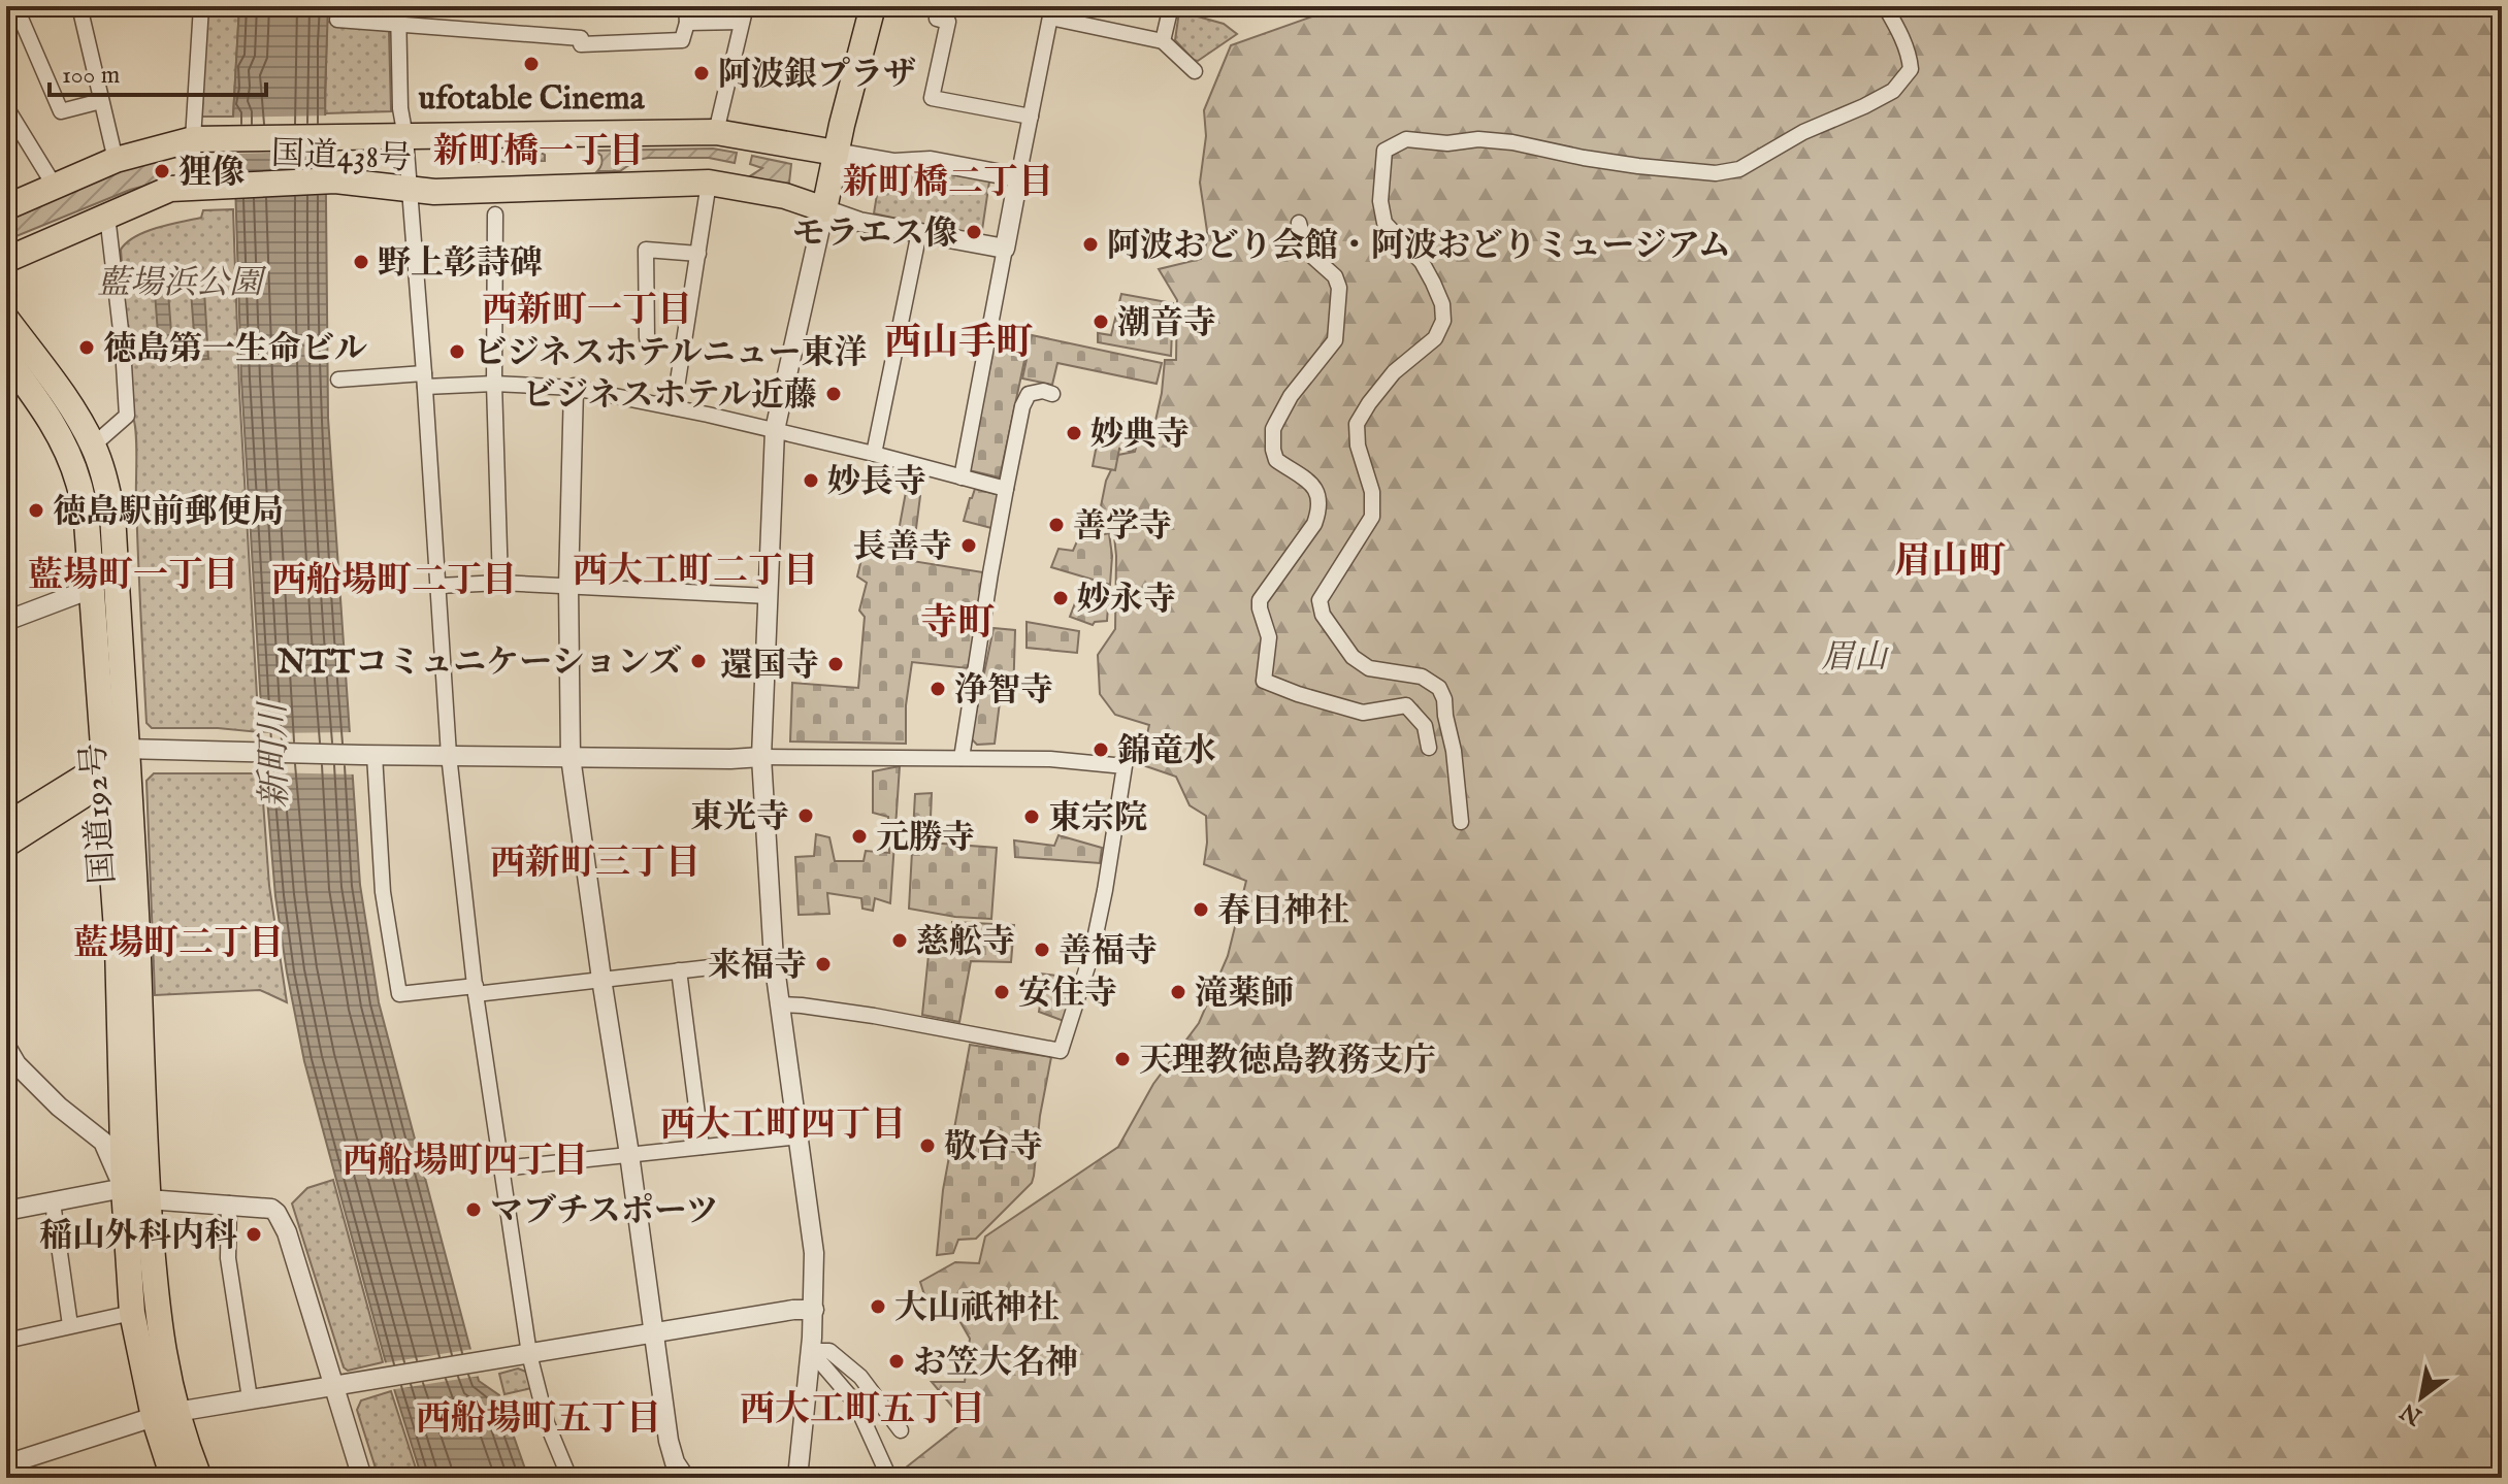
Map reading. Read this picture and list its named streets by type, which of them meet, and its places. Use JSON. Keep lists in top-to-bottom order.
{
  "streets": {
    "highway": ["国道438号", "国道192号"]
  },
  "districts": [
    "新町橋一丁目",
    "新町橋二丁目",
    "西新町一丁目",
    "西山手町",
    "眉山町",
    "西大工町二丁目",
    "藍場町一丁目",
    "西船場町二丁目",
    "寺町",
    "西新町三丁目",
    "藍場町二丁目",
    "西大工町四丁目",
    "西船場町四丁目",
    "西大工町五丁目",
    "西船場町五丁目"
  ],
  "water": ["新町川"],
  "parks": ["藍場浜公園", "眉山"],
  "places": [
    "ufotable Cinema",
    "阿波銀プラザ",
    "狸像",
    "モラエス像",
    "阿波おどり会館・阿波おどりミュージアム",
    "野上彰詩碑",
    "潮音寺",
    "徳島第一生命ビル",
    "ビジネスホテルニュー東洋",
    "ビジネスホテル近藤",
    "妙典寺",
    "妙長寺",
    "徳島駅前郵便局",
    "善学寺",
    "長善寺",
    "妙永寺",
    "NTTコミュニケーションズ",
    "還国寺",
    "浄智寺",
    "錦竜水",
    "東光寺",
    "東宗院",
    "元勝寺",
    "春日神社",
    "慈舩寺",
    "善福寺",
    "来福寺",
    "安住寺",
    "滝薬師",
    "天理教徳島教務支庁",
    "敬台寺",
    "マブチスポーツ",
    "稲山外科内科",
    "大山祇神社",
    "お笠大名神"
  ],
  "scale_bar": "100 m",
  "north": "bottom left"
}
